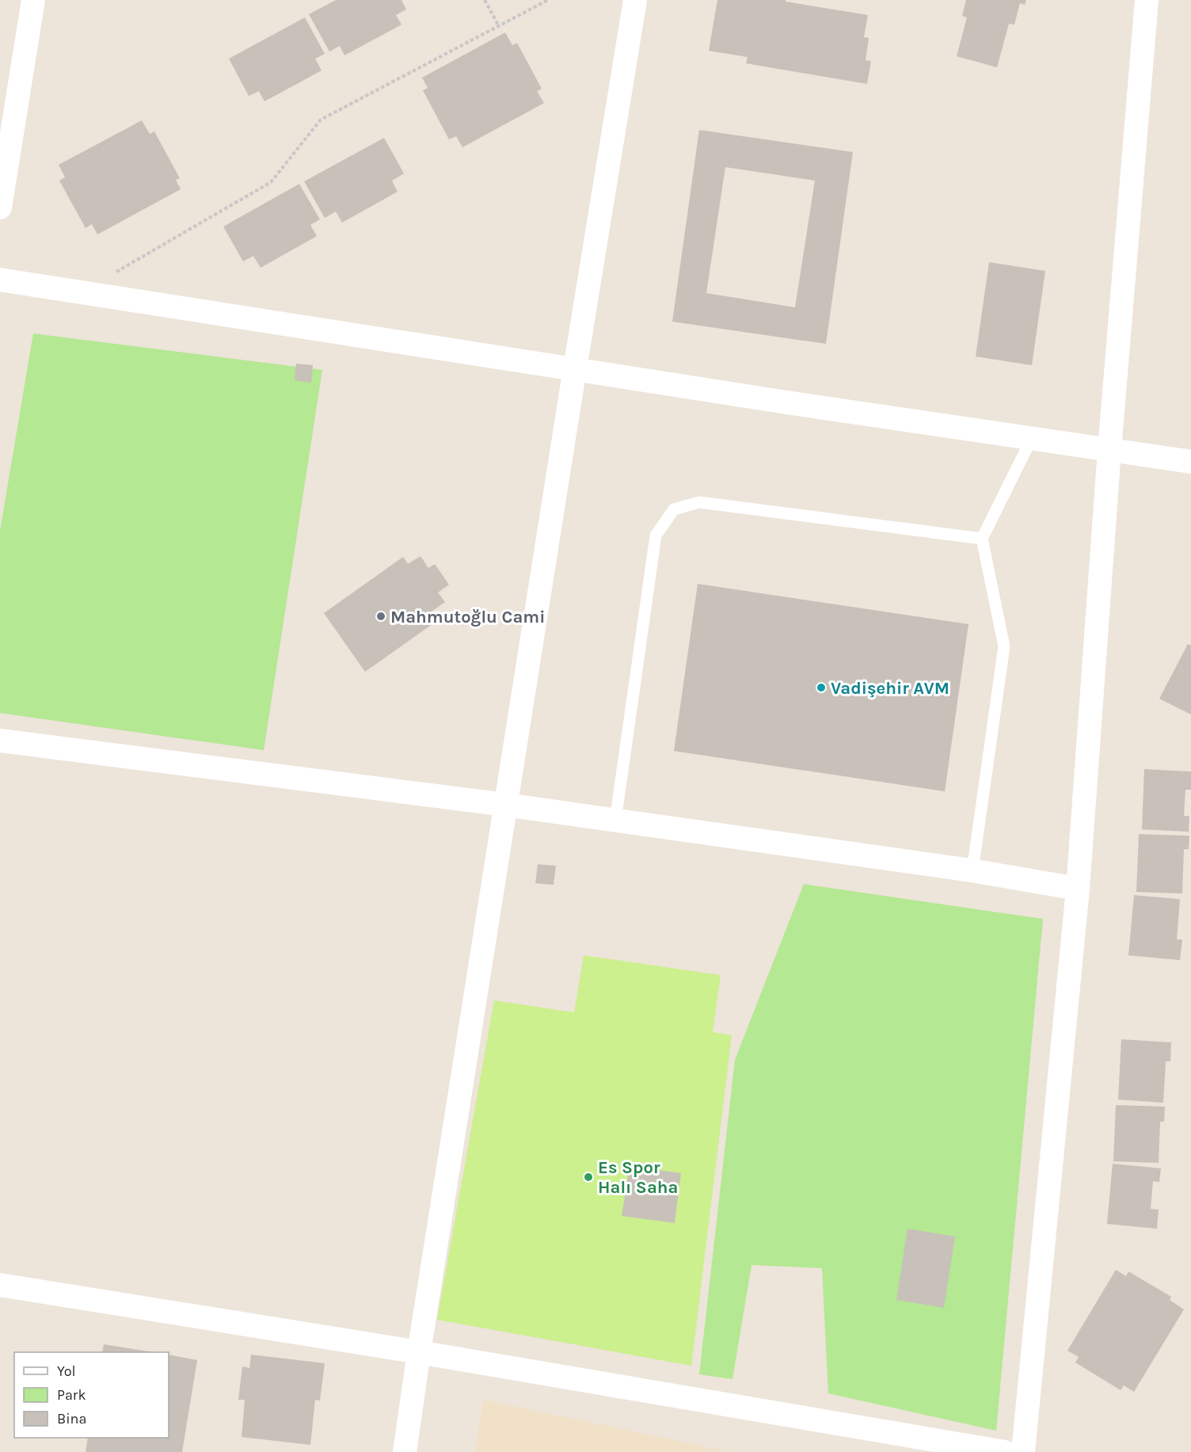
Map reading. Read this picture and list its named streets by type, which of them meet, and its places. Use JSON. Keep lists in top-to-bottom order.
{
  "places": ["Mahmutoğlu Cami", "Vadişehir AVM", "Es Spor Halı Saha"],
  "legend": ["Yol", "Park", "Bina"]
}
